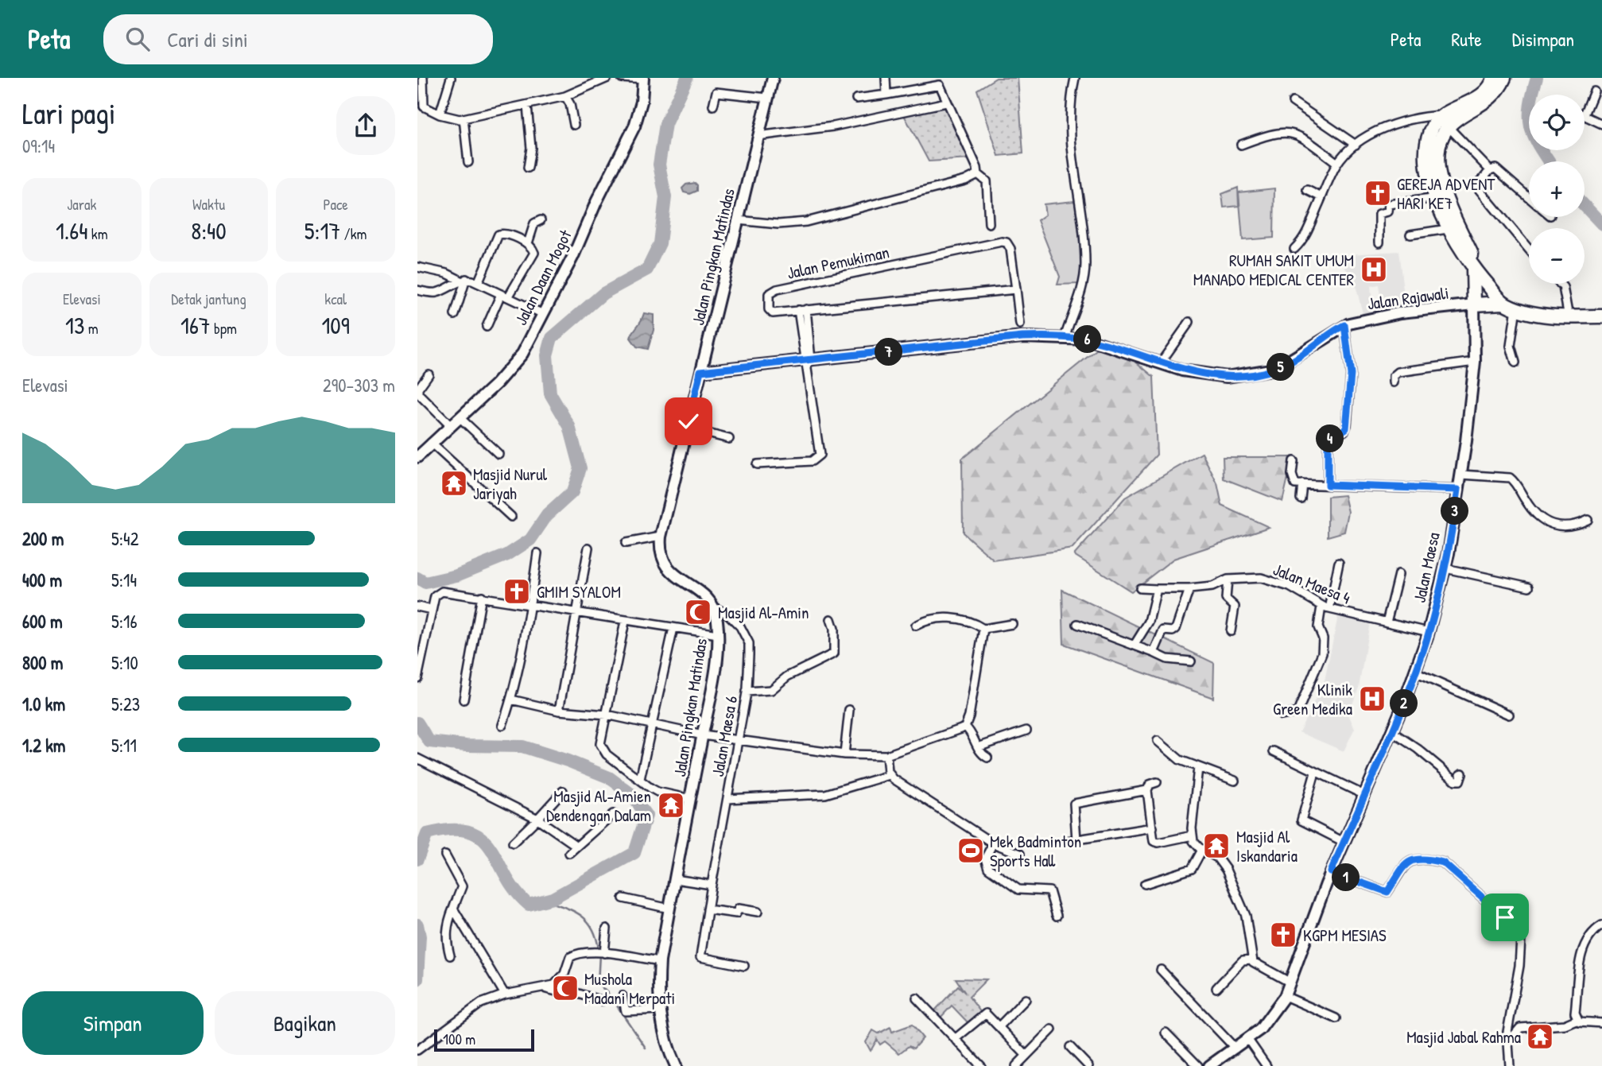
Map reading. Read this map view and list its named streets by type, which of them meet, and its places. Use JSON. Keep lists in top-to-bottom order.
{
  "streets": {
    "highway": ["Jalan Maesa"],
    "street": [
      "Jalan Pingkan Matindas",
      "Jalan Pemukiman",
      "Jalan Daan Mogot",
      "Jalan Rajawali",
      "Jalan Maesa 4",
      "Jalan Maesa 6"
    ]
  },
  "crossings": [
    ["Jalan Pingkan Matindas", "Jalan Rajawali"],
    ["Jalan Pingkan Matindas", "Jalan Maesa 6"],
    ["Jalan Rajawali", "Jalan Maesa"],
    ["Jalan Maesa", "Jalan Maesa 4"]
  ],
  "places": {
    "church": ["GEREJA ADVENT HARI KE7", "GMIM SYALOM", "KGPM MESIAS"],
    "hospital": ["RUMAH SAKIT UMUM MANADO MEDICAL CENTER", "Klinik Green Medika"],
    "temple": [
      "Masjid Nurul Jariyah",
      "Masjid Al-Amien Dendengan Dalam",
      "Masjid Al Iskandaria",
      "Masjid Jabal Rahma"
    ],
    "mosque": ["Masjid Al-Amin", "Mushola Madani Merpati"],
    "sports": ["Mek Badminton Sports Hall"]
  },
  "scale_bar": "100 m",
  "page": {
    "header": "Peta",
    "search": "Cari di sini",
    "nav": ["Peta", "Rute", "Disimpan"],
    "heading": ["Lari pagi", "09:14"],
    "map_buttons": ["+", "−"],
    "stats": [
      ["Jarak", "1.64 km"],
      ["Waktu", "8:40"],
      ["Pace", "5:17 /km"],
      ["Elevasi", "13 m"],
      ["Detak jantung", "167 bpm"],
      ["kcal", "109"]
    ],
    "pins": [
      "6",
      "7",
      "5",
      "4",
      "3",
      "2",
      "1"
    ],
    "chart": ["Elevasi", "290–303 m"],
    "list": [
      {
        "name": "200 m",
        "note": "5:42"
      },
      {
        "name": "400 m",
        "note": "5:14"
      },
      {
        "name": "600 m",
        "note": "5:16"
      },
      {
        "name": "800 m",
        "note": "5:10"
      },
      {
        "name": "1.0 km",
        "note": "5:23"
      },
      {
        "name": "1.2 km",
        "note": "5:11"
      }
    ],
    "buttons": ["Simpan", "Bagikan"],
    "scale": "100 m"
  }
}
